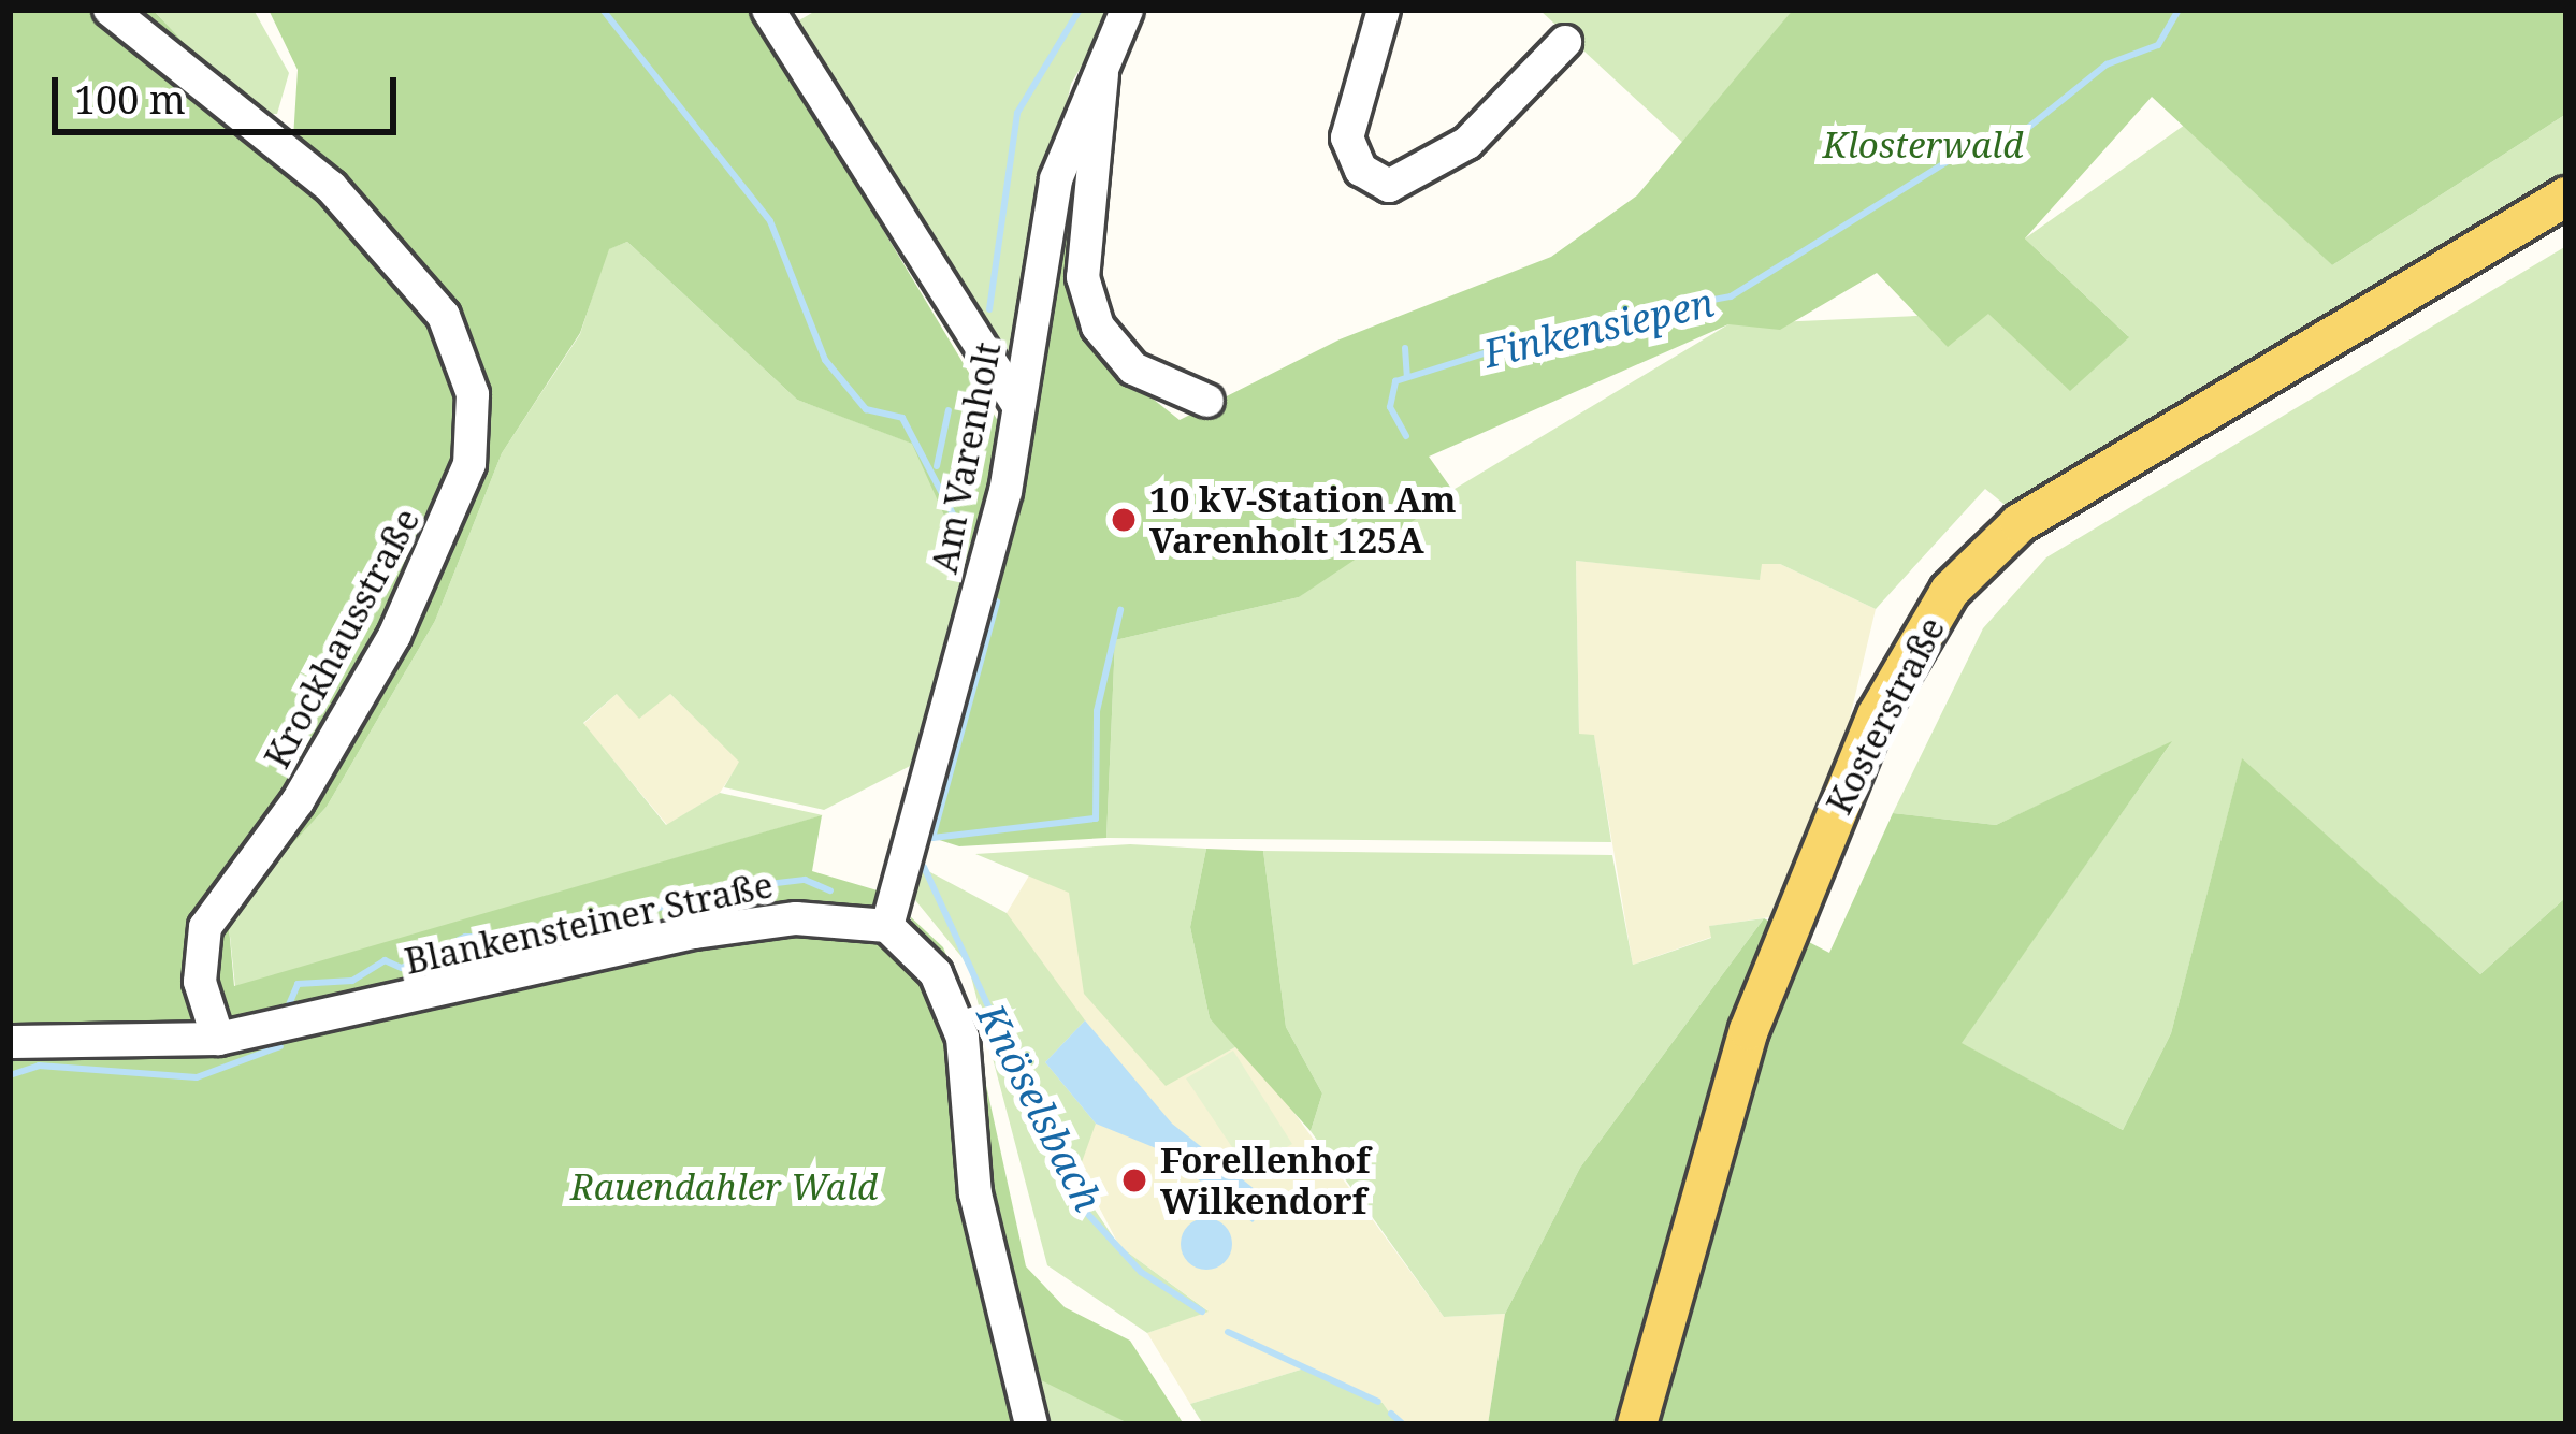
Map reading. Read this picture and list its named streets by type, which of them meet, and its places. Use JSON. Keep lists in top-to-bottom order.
{
  "streets": {
    "main road": ["Kosterstraße"],
    "street": ["Am Varenholt", "Krockhausstraße", "Blankensteiner Straße"]
  },
  "crossings": [
    ["Am Varenholt", "Blankensteiner Straße"],
    ["Krockhausstraße", "Blankensteiner Straße"]
  ],
  "water": ["Finkensiepen", "Knöselsbach"],
  "parks": ["Klosterwald", "Rauendahler Wald"],
  "places": ["10 kV-Station Am Varenholt 125A", "Forellenhof Wilkendorf"],
  "scale_bar": "100 m"
}
